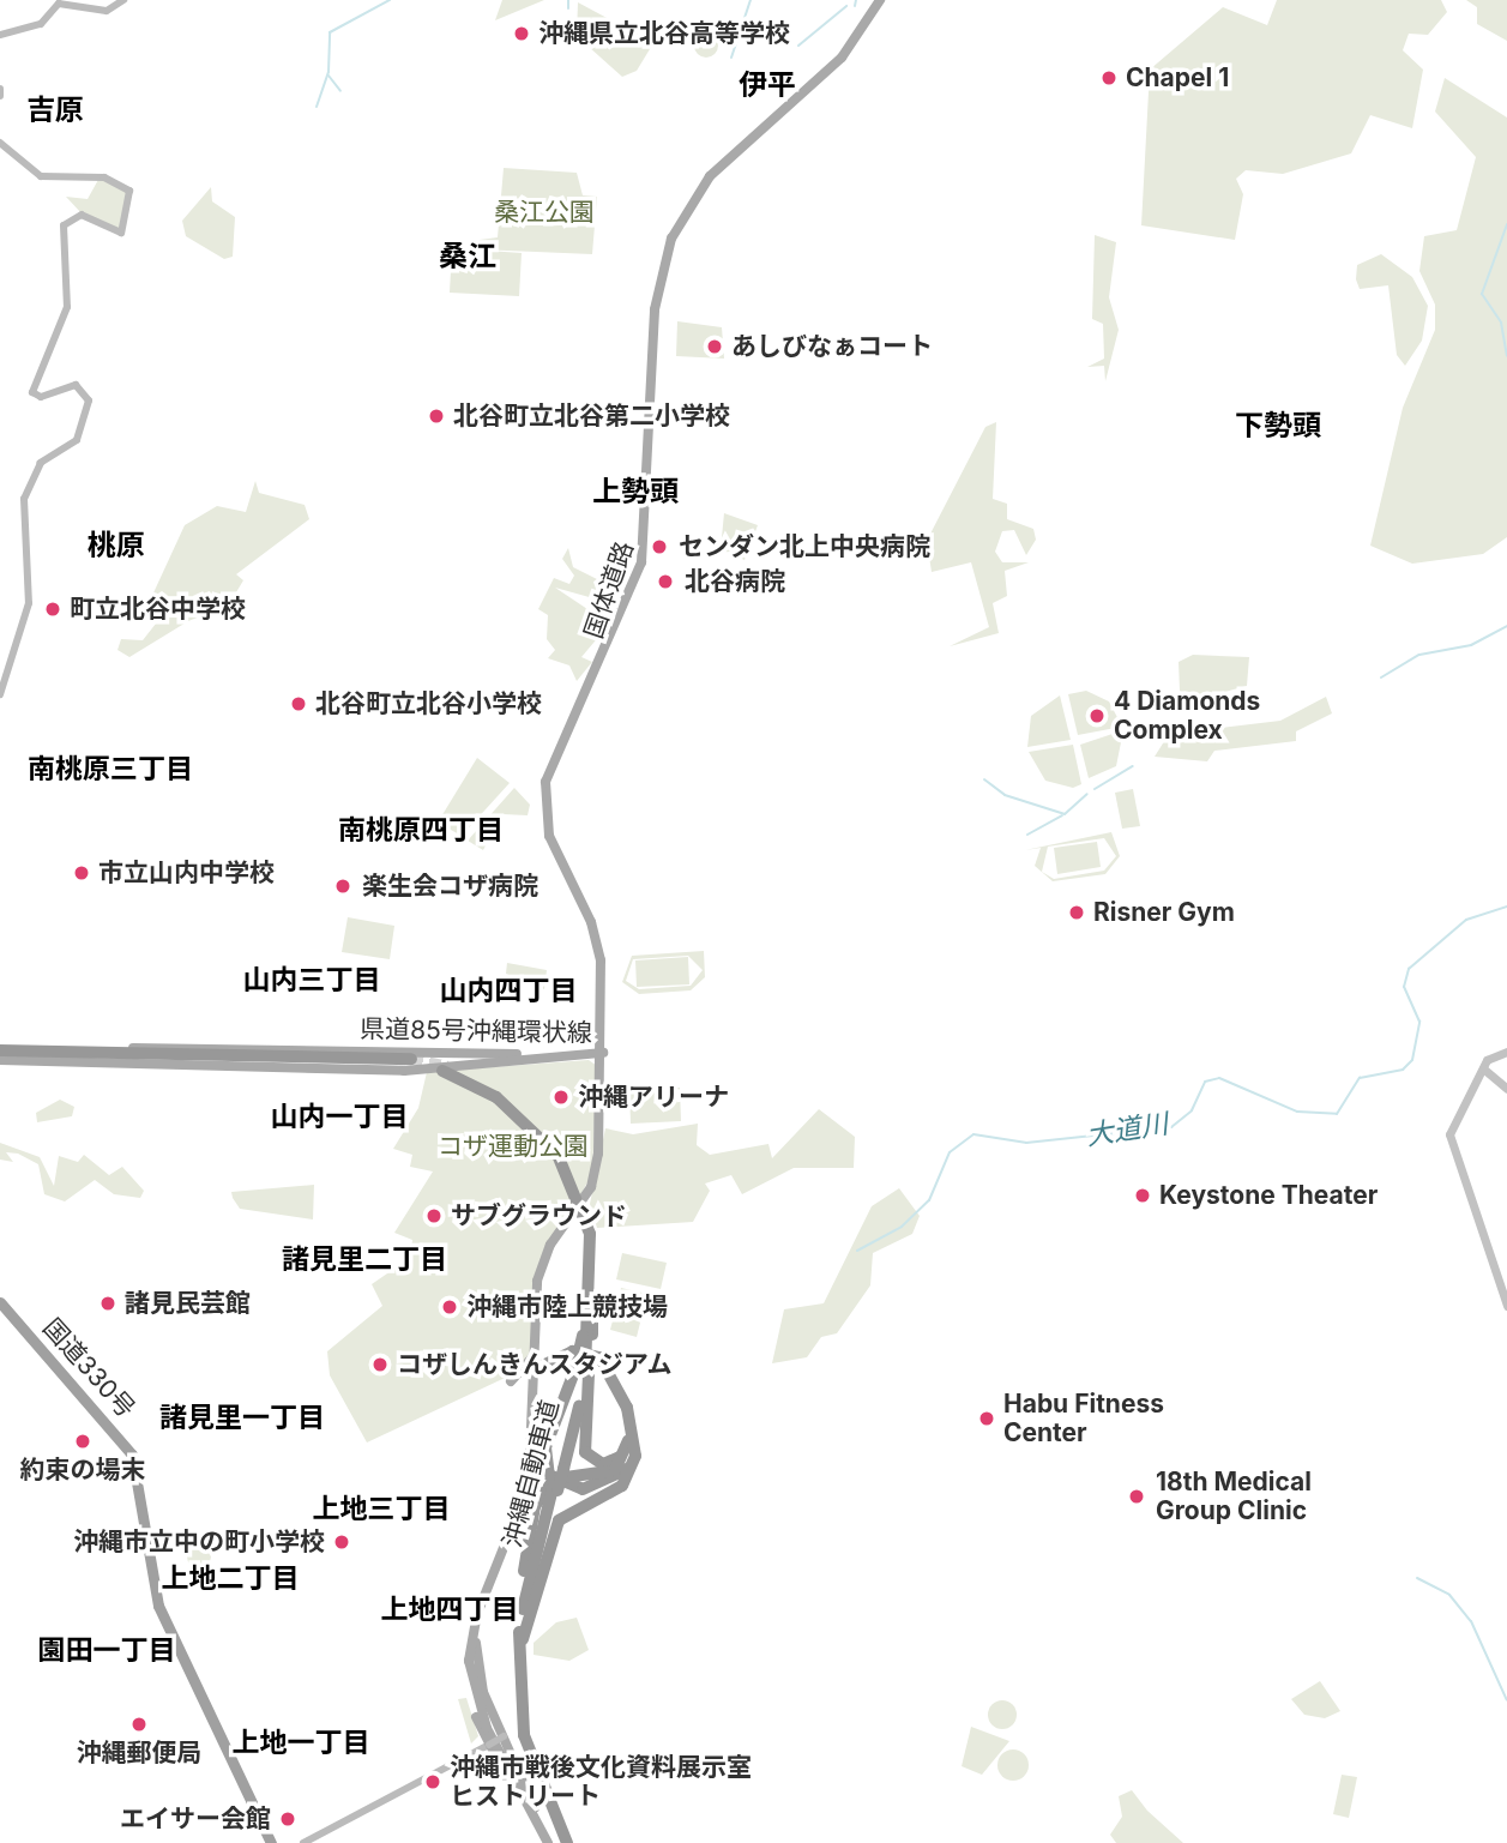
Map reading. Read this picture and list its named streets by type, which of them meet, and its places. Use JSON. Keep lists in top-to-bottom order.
{
  "streets": {
    "highway": ["国道330号", "沖縄自動車道"],
    "main road": ["国体道路", "県道85号沖縄環状線"]
  },
  "crossings": [
    ["国体道路", "県道85号沖縄環状線"]
  ],
  "districts": [
    "伊平",
    "吉原",
    "桑江",
    "下勢頭",
    "上勢頭",
    "桃原",
    "南桃原三丁目",
    "南桃原四丁目",
    "山内三丁目",
    "山内四丁目",
    "山内一丁目",
    "諸見里二丁目",
    "諸見里一丁目",
    "上地三丁目",
    "上地二丁目",
    "上地四丁目",
    "園田一丁目",
    "上地一丁目"
  ],
  "water": ["大道川"],
  "parks": ["桑江公園", "コザ運動公園"],
  "places": [
    "沖縄県立北谷高等学校",
    "Chapel 1",
    "あしびなぁコート",
    "北谷町立北谷第二小学校",
    "センダン北上中央病院",
    "北谷病院",
    "町立北谷中学校",
    "北谷町立北谷小学校",
    "4 Diamonds Complex",
    "市立山内中学校",
    "楽生会コザ病院",
    "Risner Gym",
    "沖縄アリーナ",
    "Keystone Theater",
    "サブグラウンド",
    "諸見民芸館",
    "沖縄市陸上競技場",
    "コザしんきんスタジアム",
    "Habu Fitness Center",
    "約束の場末",
    "18th Medical Group Clinic",
    "沖縄市立中の町小学校",
    "沖縄郵便局",
    "沖縄市戦後文化資料展示室 ヒストリート",
    "エイサー会館"
  ]
}
